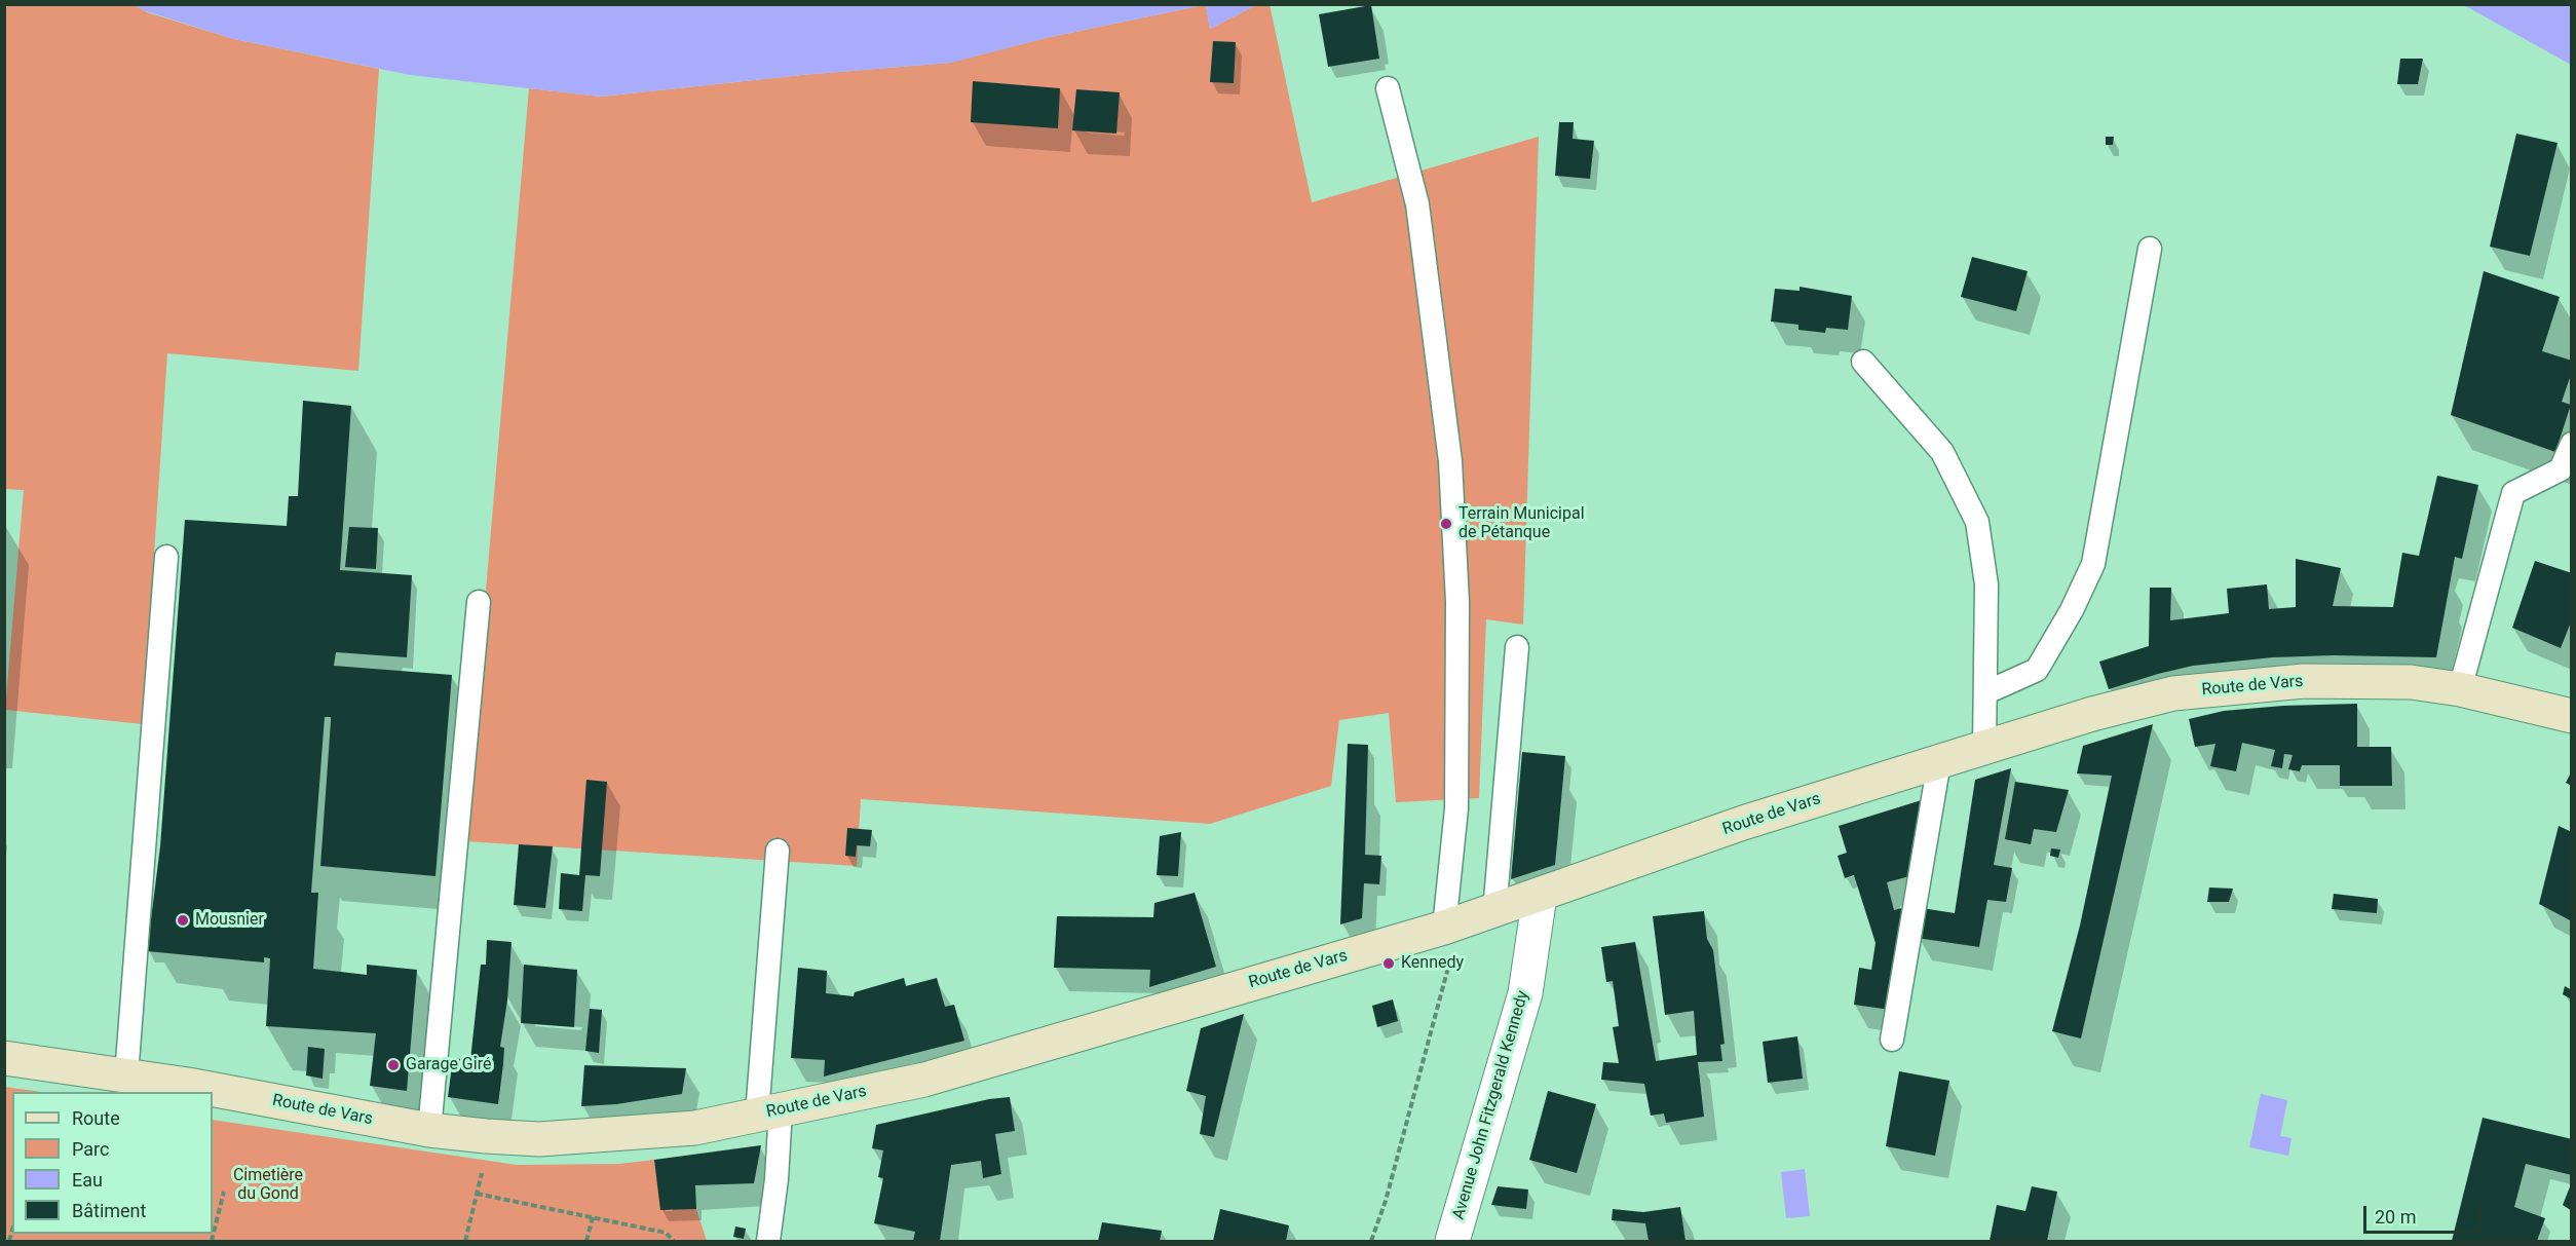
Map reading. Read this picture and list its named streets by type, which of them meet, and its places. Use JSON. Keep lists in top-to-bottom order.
{
  "streets": {
    "main road": ["Route de Vars"],
    "street": ["Avenue John Fitzgerald Kennedy"]
  },
  "crossings": [
    ["Route de Vars", "Avenue John Fitzgerald Kennedy"]
  ],
  "parks": ["Cimetière du Gond"],
  "places": [
    "Terrain Municipal de Pétanque",
    "Mousnier",
    "Kennedy",
    "Garage Giré"
  ],
  "legend": [
    "Route",
    "Parc",
    "Eau",
    "Bâtiment"
  ],
  "scale_bar": "20 m"
}
